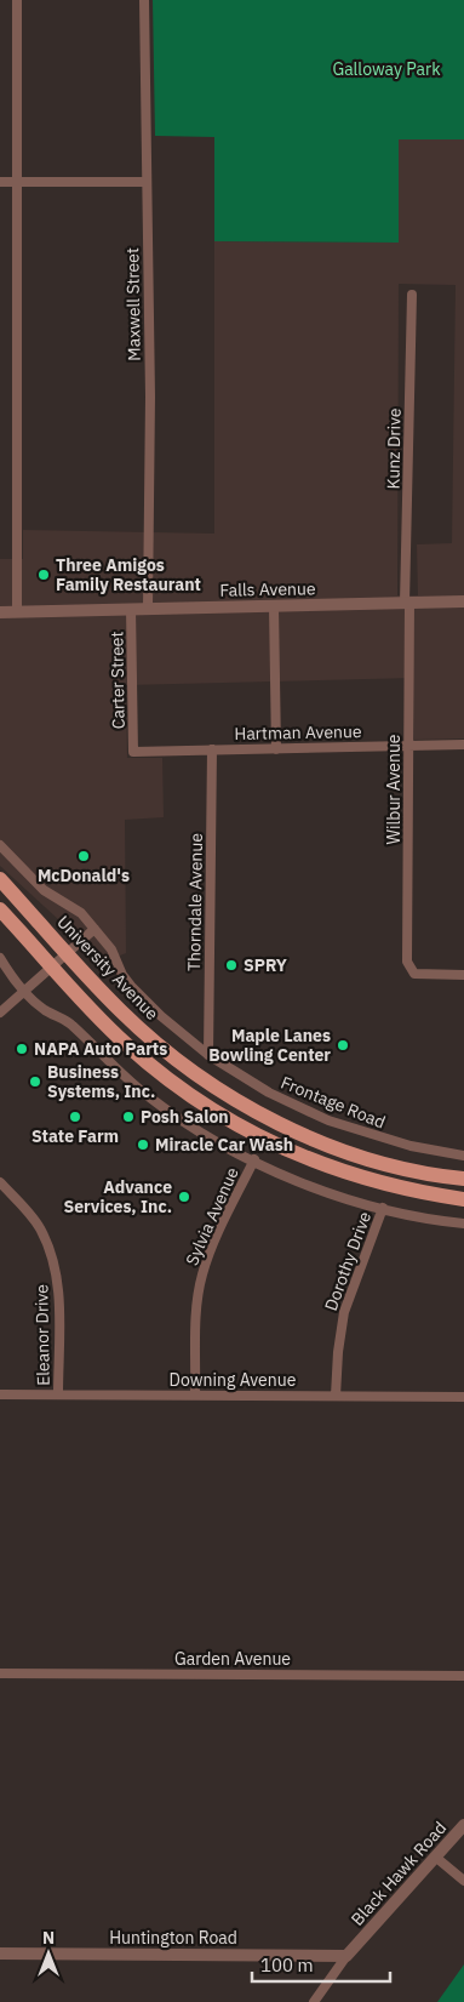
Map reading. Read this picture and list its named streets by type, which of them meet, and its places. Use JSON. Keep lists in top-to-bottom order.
{
  "streets": {
    "main road": ["University Avenue"],
    "street": [
      "Maxwell Street",
      "Kunz Drive",
      "Falls Avenue",
      "Carter Street",
      "Hartman Avenue",
      "Wilbur Avenue",
      "Thorndale Avenue",
      "Frontage Road",
      "Sylvia Avenue",
      "Dorothy Drive",
      "Eleanor Drive",
      "Downing Avenue",
      "Garden Avenue",
      "Black Hawk Road",
      "Huntington Road"
    ]
  },
  "crossings": [
    ["Maxwell Street", "Falls Avenue"],
    ["Kunz Drive", "Falls Avenue"],
    ["Kunz Drive", "Wilbur Avenue"],
    ["Falls Avenue", "Carter Street"],
    ["Falls Avenue", "Wilbur Avenue"],
    ["Carter Street", "Hartman Avenue"],
    ["Hartman Avenue", "Wilbur Avenue"],
    ["Hartman Avenue", "Thorndale Avenue"],
    ["Thorndale Avenue", "Frontage Road"],
    ["Sylvia Avenue", "Downing Avenue"],
    ["Dorothy Drive", "Downing Avenue"],
    ["Eleanor Drive", "Downing Avenue"],
    ["Black Hawk Road", "Huntington Road"]
  ],
  "parks": ["Galloway Park"],
  "places": [
    "Three Amigos Family Restaurant",
    "McDonald's",
    "SPRY",
    "Maple Lanes Bowling Center",
    "NAPA Auto Parts",
    "Business Systems, Inc.",
    "State Farm",
    "Posh Salon",
    "Miracle Car Wash",
    "Advance Services, Inc."
  ],
  "scale_bar": "100 m",
  "north": "top"
}
